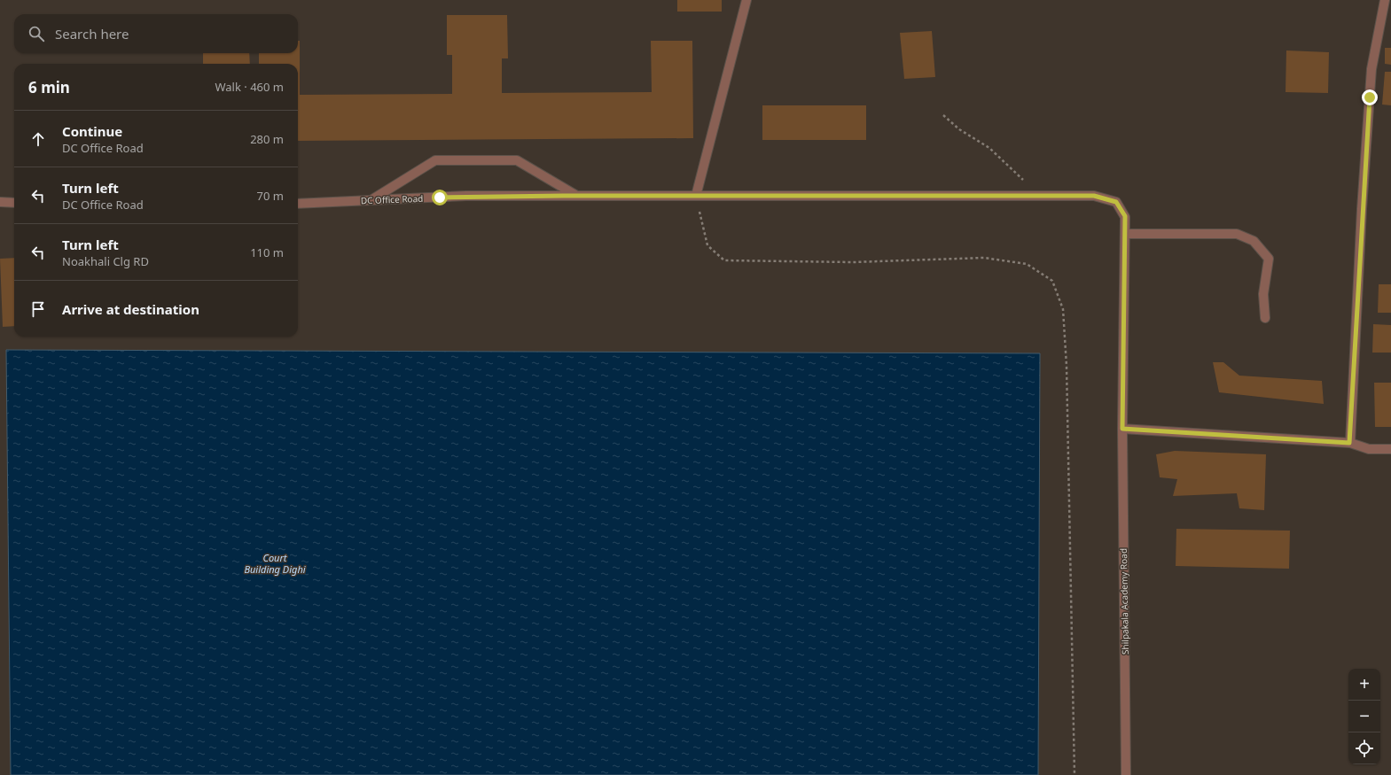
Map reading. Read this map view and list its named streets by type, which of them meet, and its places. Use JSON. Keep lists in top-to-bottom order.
{
  "streets": {
    "street": ["DC Office Road", "Shilpakala Academy Road"]
  },
  "crossings": [
    ["DC Office Road", "Shilpakala Academy Road"]
  ],
  "water": ["Court Building Dighi"],
  "page": {
    "search": "Search here",
    "heading": ["6 min", "Walk · 460 m"],
    "list": [
      ["Continue", "DC Office Road", "280 m"],
      ["Turn left", "DC Office Road", "70 m"],
      ["Turn left", "Noakhali Clg RD", "110 m"],
      "Arrive at destination"
    ],
    "map_buttons": ["+", "−"]
  }
}
